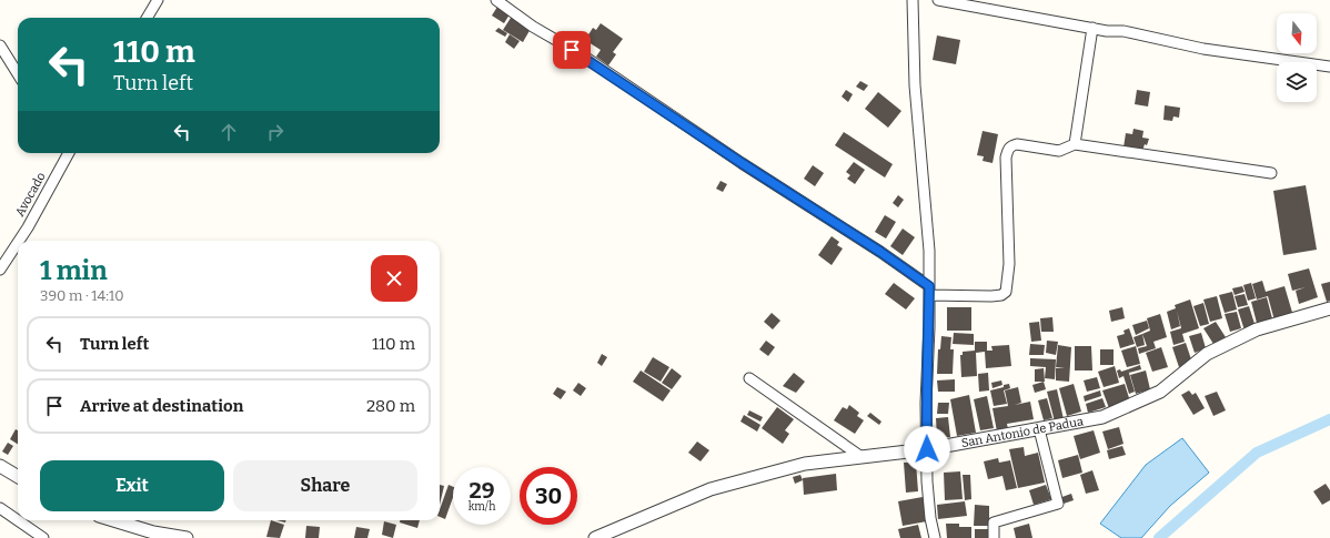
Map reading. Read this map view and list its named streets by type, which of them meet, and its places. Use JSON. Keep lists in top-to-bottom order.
{
  "streets": {
    "street": ["Avocado", "San Antonio de Padua"]
  },
  "north": "bottom",
  "page": {
    "turn": ["110 m", "Turn left"],
    "heading": ["1 min", "390 m · 14:10"],
    "list": [
      {
        "name": "Turn left",
        "value": "110 m"
      },
      {
        "name": "Arrive at destination",
        "value": "280 m"
      }
    ],
    "buttons": ["Exit", "Share"],
    "speed": "29 km/h",
    "limit": "30"
  }
}
